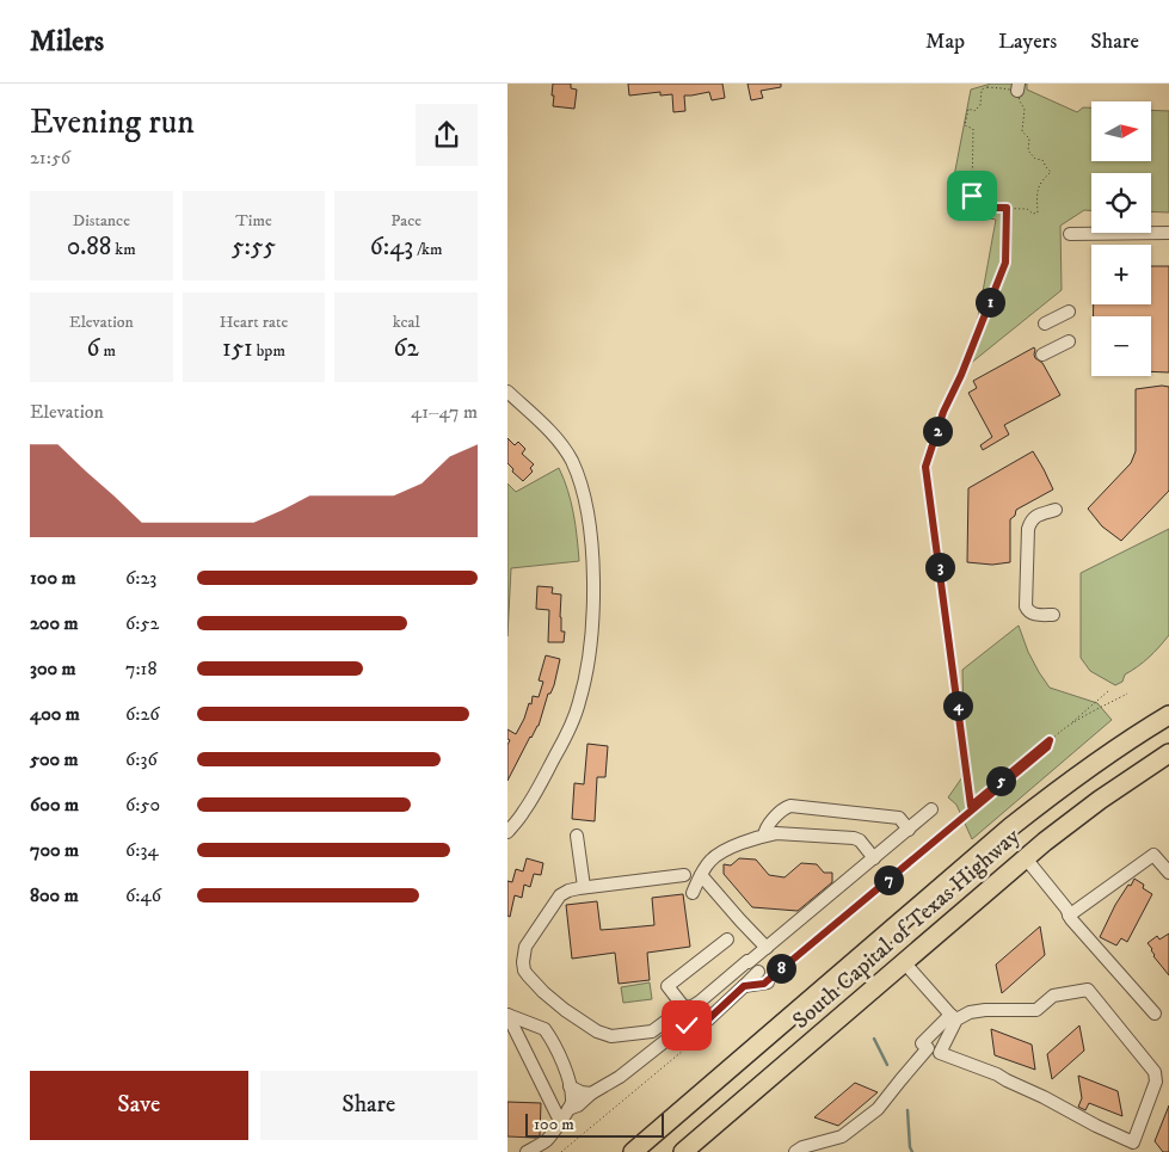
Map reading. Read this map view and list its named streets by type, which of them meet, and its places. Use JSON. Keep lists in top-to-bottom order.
{
  "streets": {
    "highway": ["South Capital of Texas Highway"]
  },
  "scale_bar": "100 m",
  "north": "right",
  "page": {
    "header": "Milers",
    "nav": ["Map", "Layers", "Share"],
    "heading": ["Evening run", "21:56"],
    "map_buttons": ["+", "−"],
    "stats": [
      ["Distance", "0.88 km"],
      ["Time", "5:55"],
      ["Pace", "6:43 /km"],
      ["Elevation", "6 m"],
      ["Heart rate", "151 bpm"],
      ["kcal", "62"]
    ],
    "pins": [
      "1",
      "2",
      "3",
      "4",
      "5",
      "7",
      "8"
    ],
    "chart": ["Elevation", "41–47 m"],
    "list": [
      {
        "name": "100 m",
        "note": "6:23"
      },
      {
        "name": "200 m",
        "note": "6:52"
      },
      {
        "name": "300 m",
        "note": "7:18"
      },
      {
        "name": "400 m",
        "note": "6:26"
      },
      {
        "name": "500 m",
        "note": "6:36"
      },
      {
        "name": "600 m",
        "note": "6:50"
      },
      {
        "name": "700 m",
        "note": "6:34"
      },
      {
        "name": "800 m",
        "note": "6:46"
      }
    ],
    "buttons": ["Save", "Share"],
    "scale": "100 m"
  }
}
